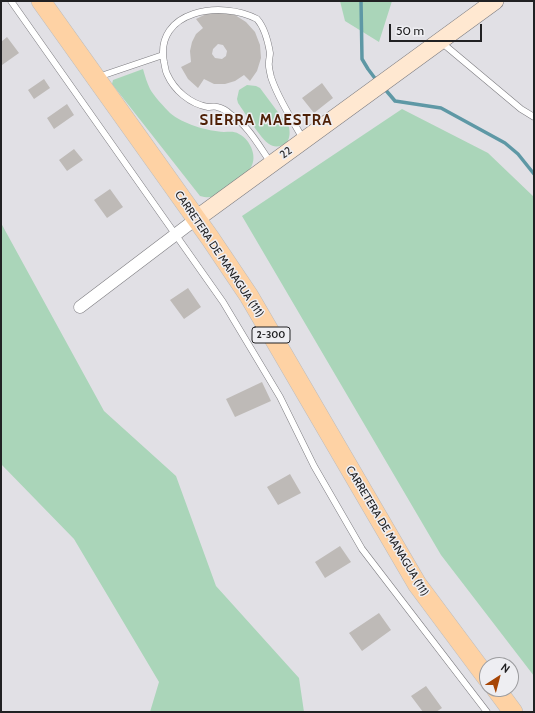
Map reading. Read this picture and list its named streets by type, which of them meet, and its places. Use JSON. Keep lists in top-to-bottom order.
{
  "streets": {
    "main road": ["22", "CARRETERA DE MANAGUA (111)", "2-300"]
  },
  "crossings": [
    ["22", "CARRETERA DE MANAGUA (111)"]
  ],
  "districts": ["SIERRA MAESTRA"],
  "scale_bar": "50 m",
  "north": "top right"
}
